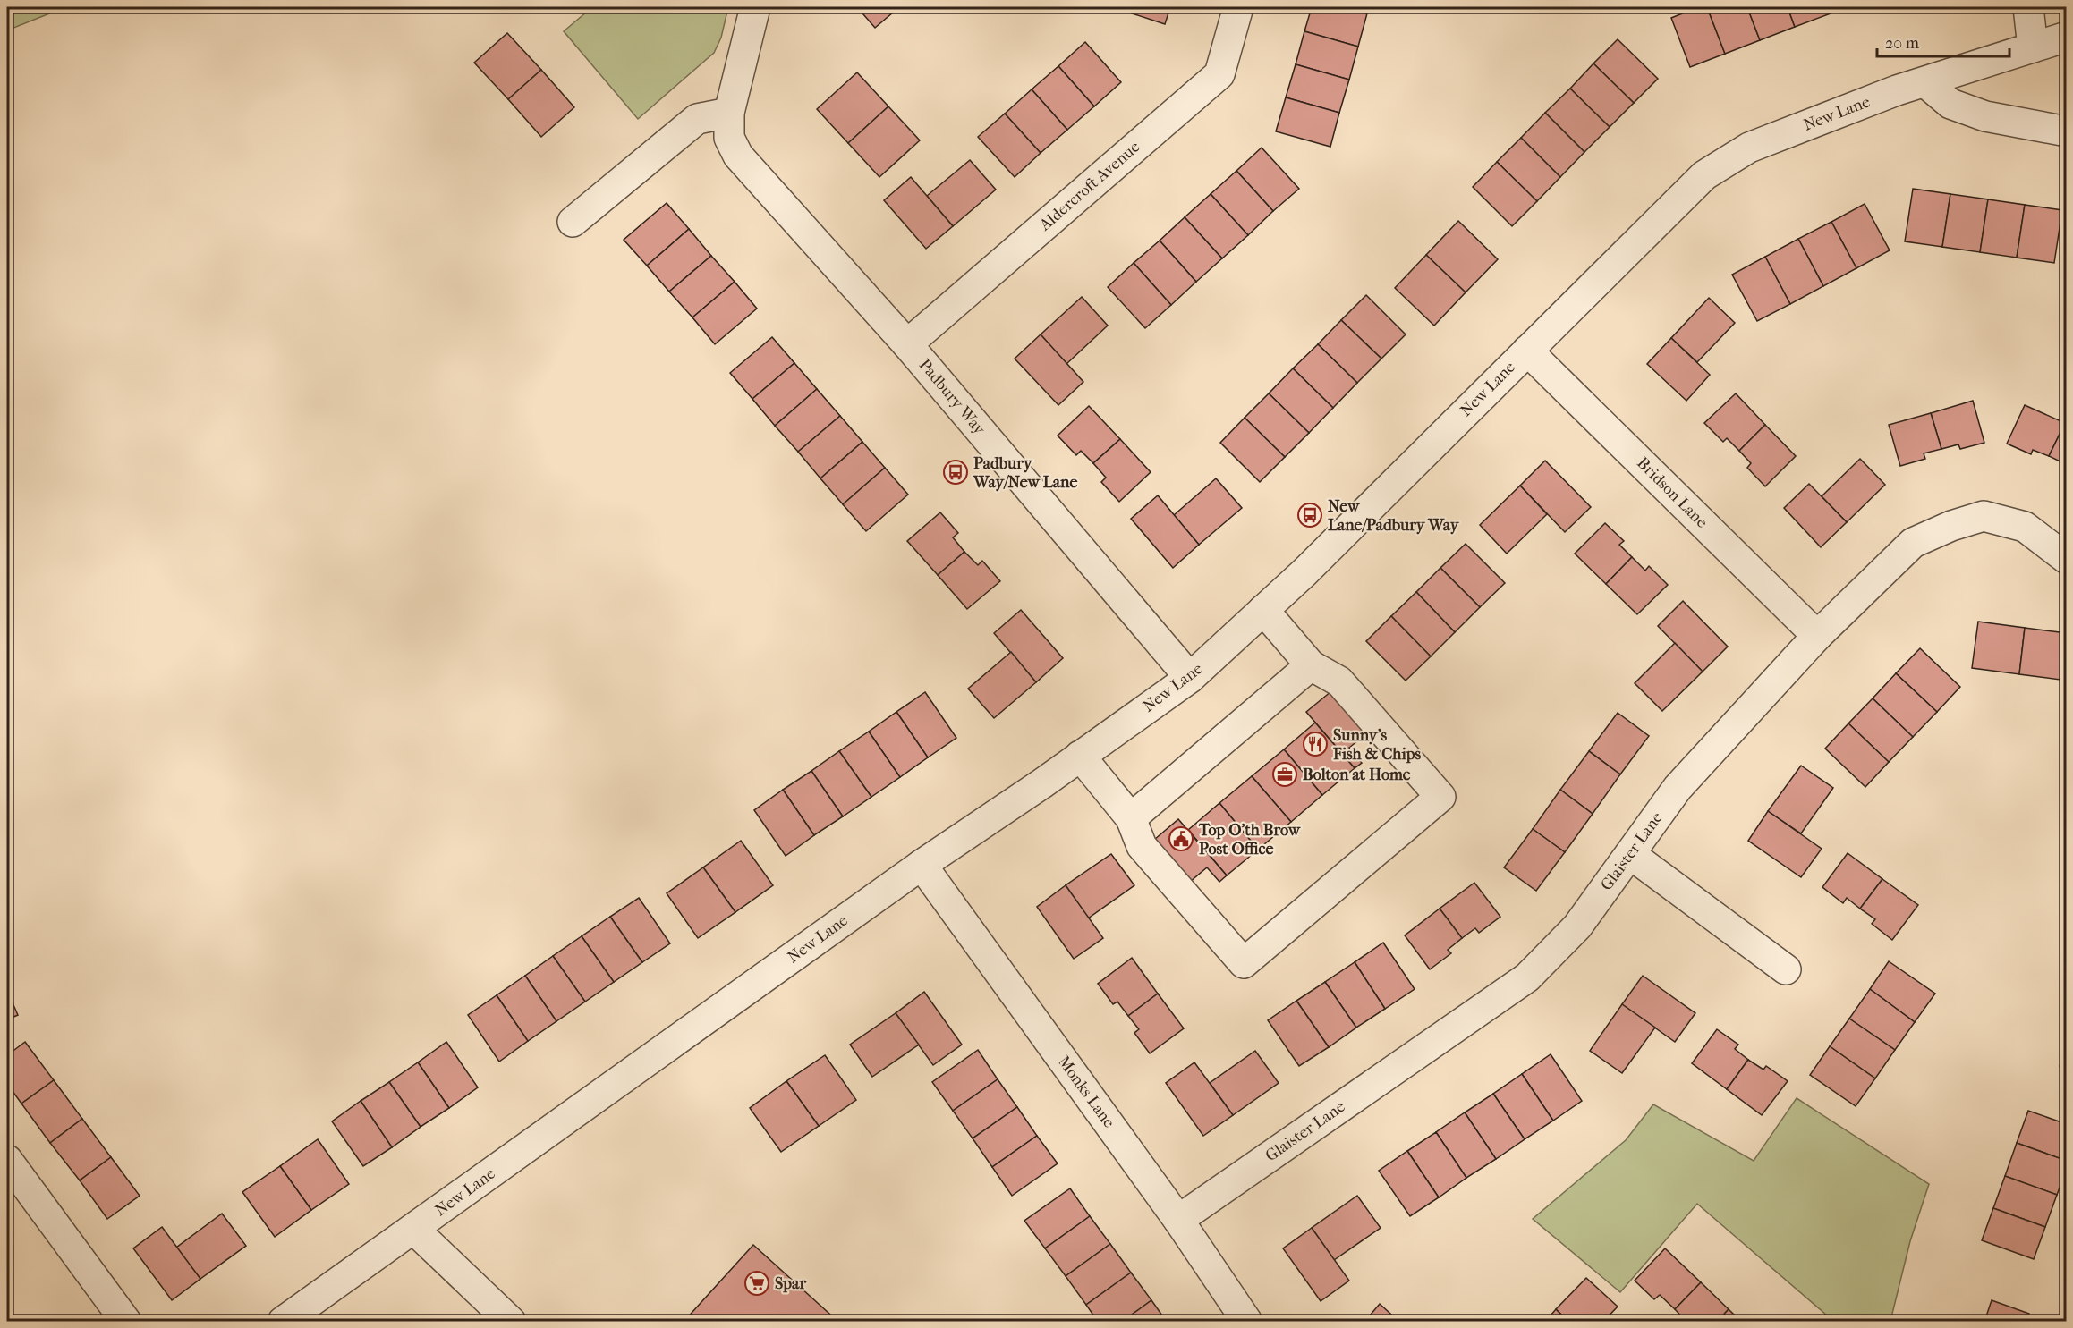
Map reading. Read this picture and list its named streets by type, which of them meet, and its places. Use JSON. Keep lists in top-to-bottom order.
{
  "streets": {
    "street": [
      "New Lane",
      "Aldercroft Avenue",
      "Padbury Way",
      "Bridson Lane",
      "Glaister Lane",
      "Monks Lane"
    ]
  },
  "crossings": [
    ["New Lane", "Padbury Way"],
    ["New Lane", "Bridson Lane"],
    ["New Lane", "Monks Lane"],
    ["Aldercroft Avenue", "Padbury Way"],
    ["Bridson Lane", "Glaister Lane"],
    ["Glaister Lane", "Monks Lane"]
  ],
  "places": {
    "bus stop": ["Padbury Way/New Lane", "New Lane/Padbury Way"],
    "restaurant": ["Sunny's Fish & Chips"],
    "office": ["Bolton at Home"],
    "public building": ["Top O'th Brow Post Office"],
    "supermarket": ["Spar"]
  },
  "scale_bar": "20 m"
}
